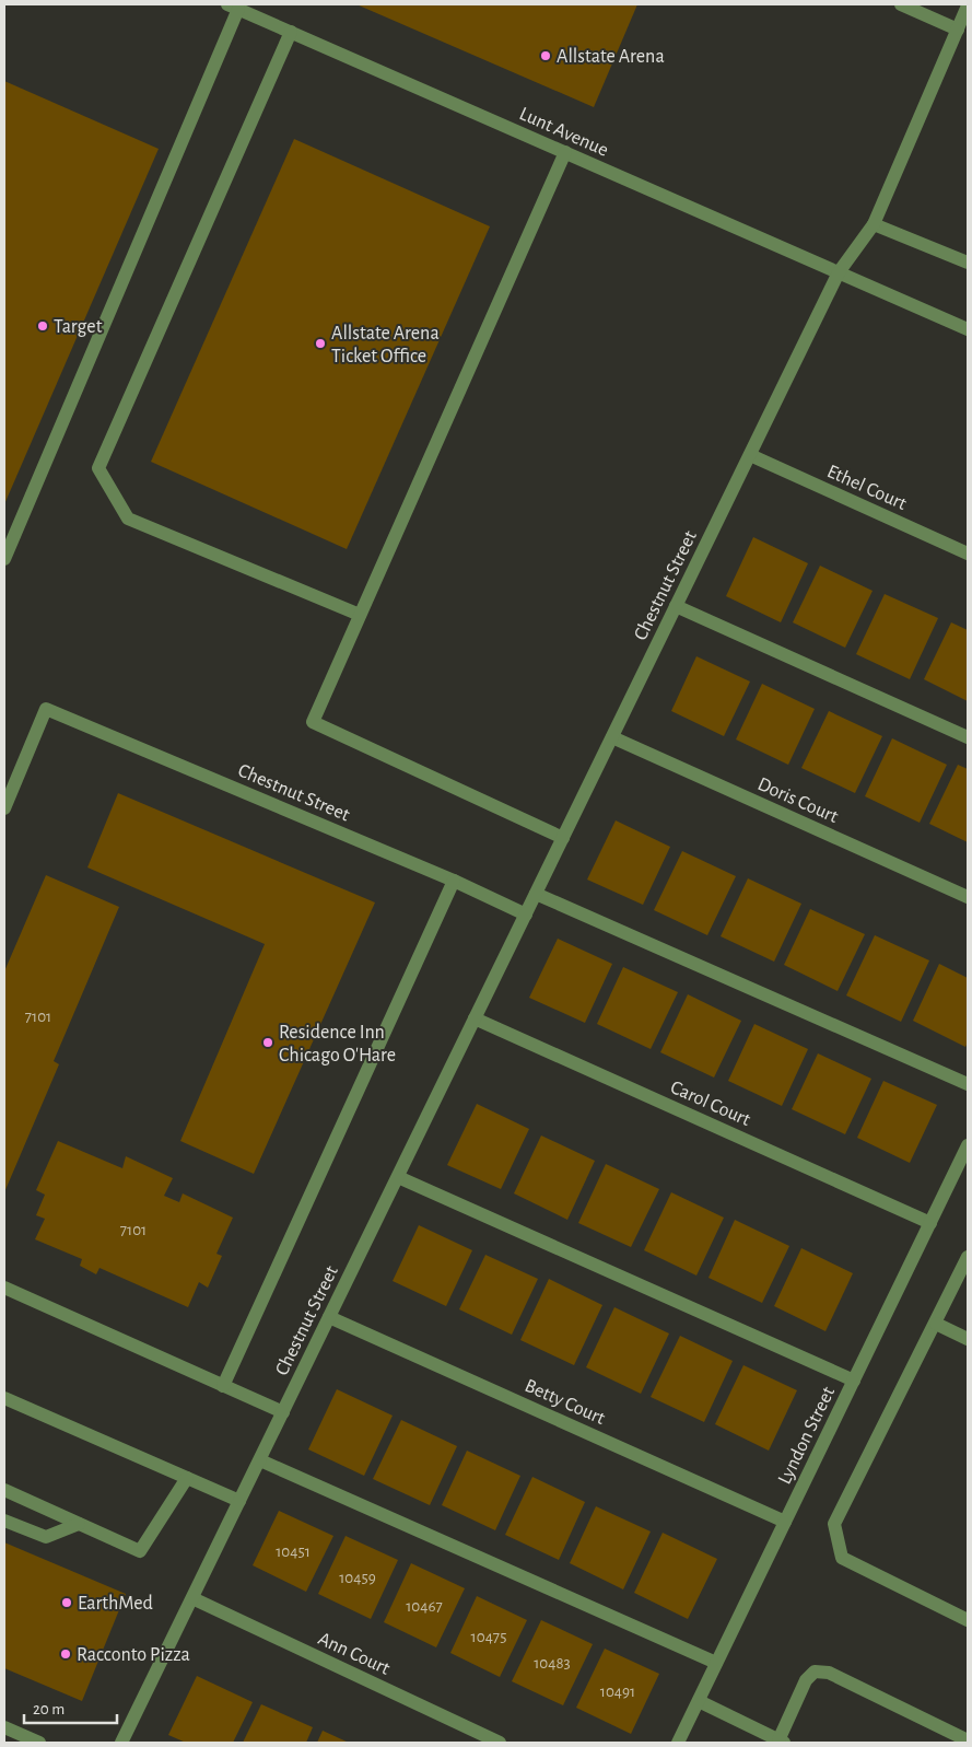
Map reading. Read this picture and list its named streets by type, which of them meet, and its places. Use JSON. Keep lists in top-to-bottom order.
{
  "streets": {
    "street": [
      "Lunt Avenue",
      "Ethel Court",
      "Chestnut Street",
      "Doris Court",
      "Carol Court",
      "Betty Court",
      "Lyndon Street",
      "Ann Court"
    ]
  },
  "crossings": [
    ["Lunt Avenue", "Chestnut Street"],
    ["Ethel Court", "Chestnut Street"],
    ["Chestnut Street", "Doris Court"],
    ["Chestnut Street", "Carol Court"],
    ["Chestnut Street", "Betty Court"],
    ["Chestnut Street", "Ann Court"],
    ["Carol Court", "Lyndon Street"],
    ["Betty Court", "Lyndon Street"]
  ],
  "places": [
    "Allstate Arena",
    "Target",
    "Allstate Arena Ticket Office",
    "Residence Inn Chicago O'Hare",
    "EarthMed",
    "Racconto Pizza"
  ],
  "house_numbers": [
    "7101",
    "7101",
    "10451",
    "10459",
    "10467",
    "10475",
    "10483",
    "10491"
  ],
  "scale_bar": "20 m"
}
